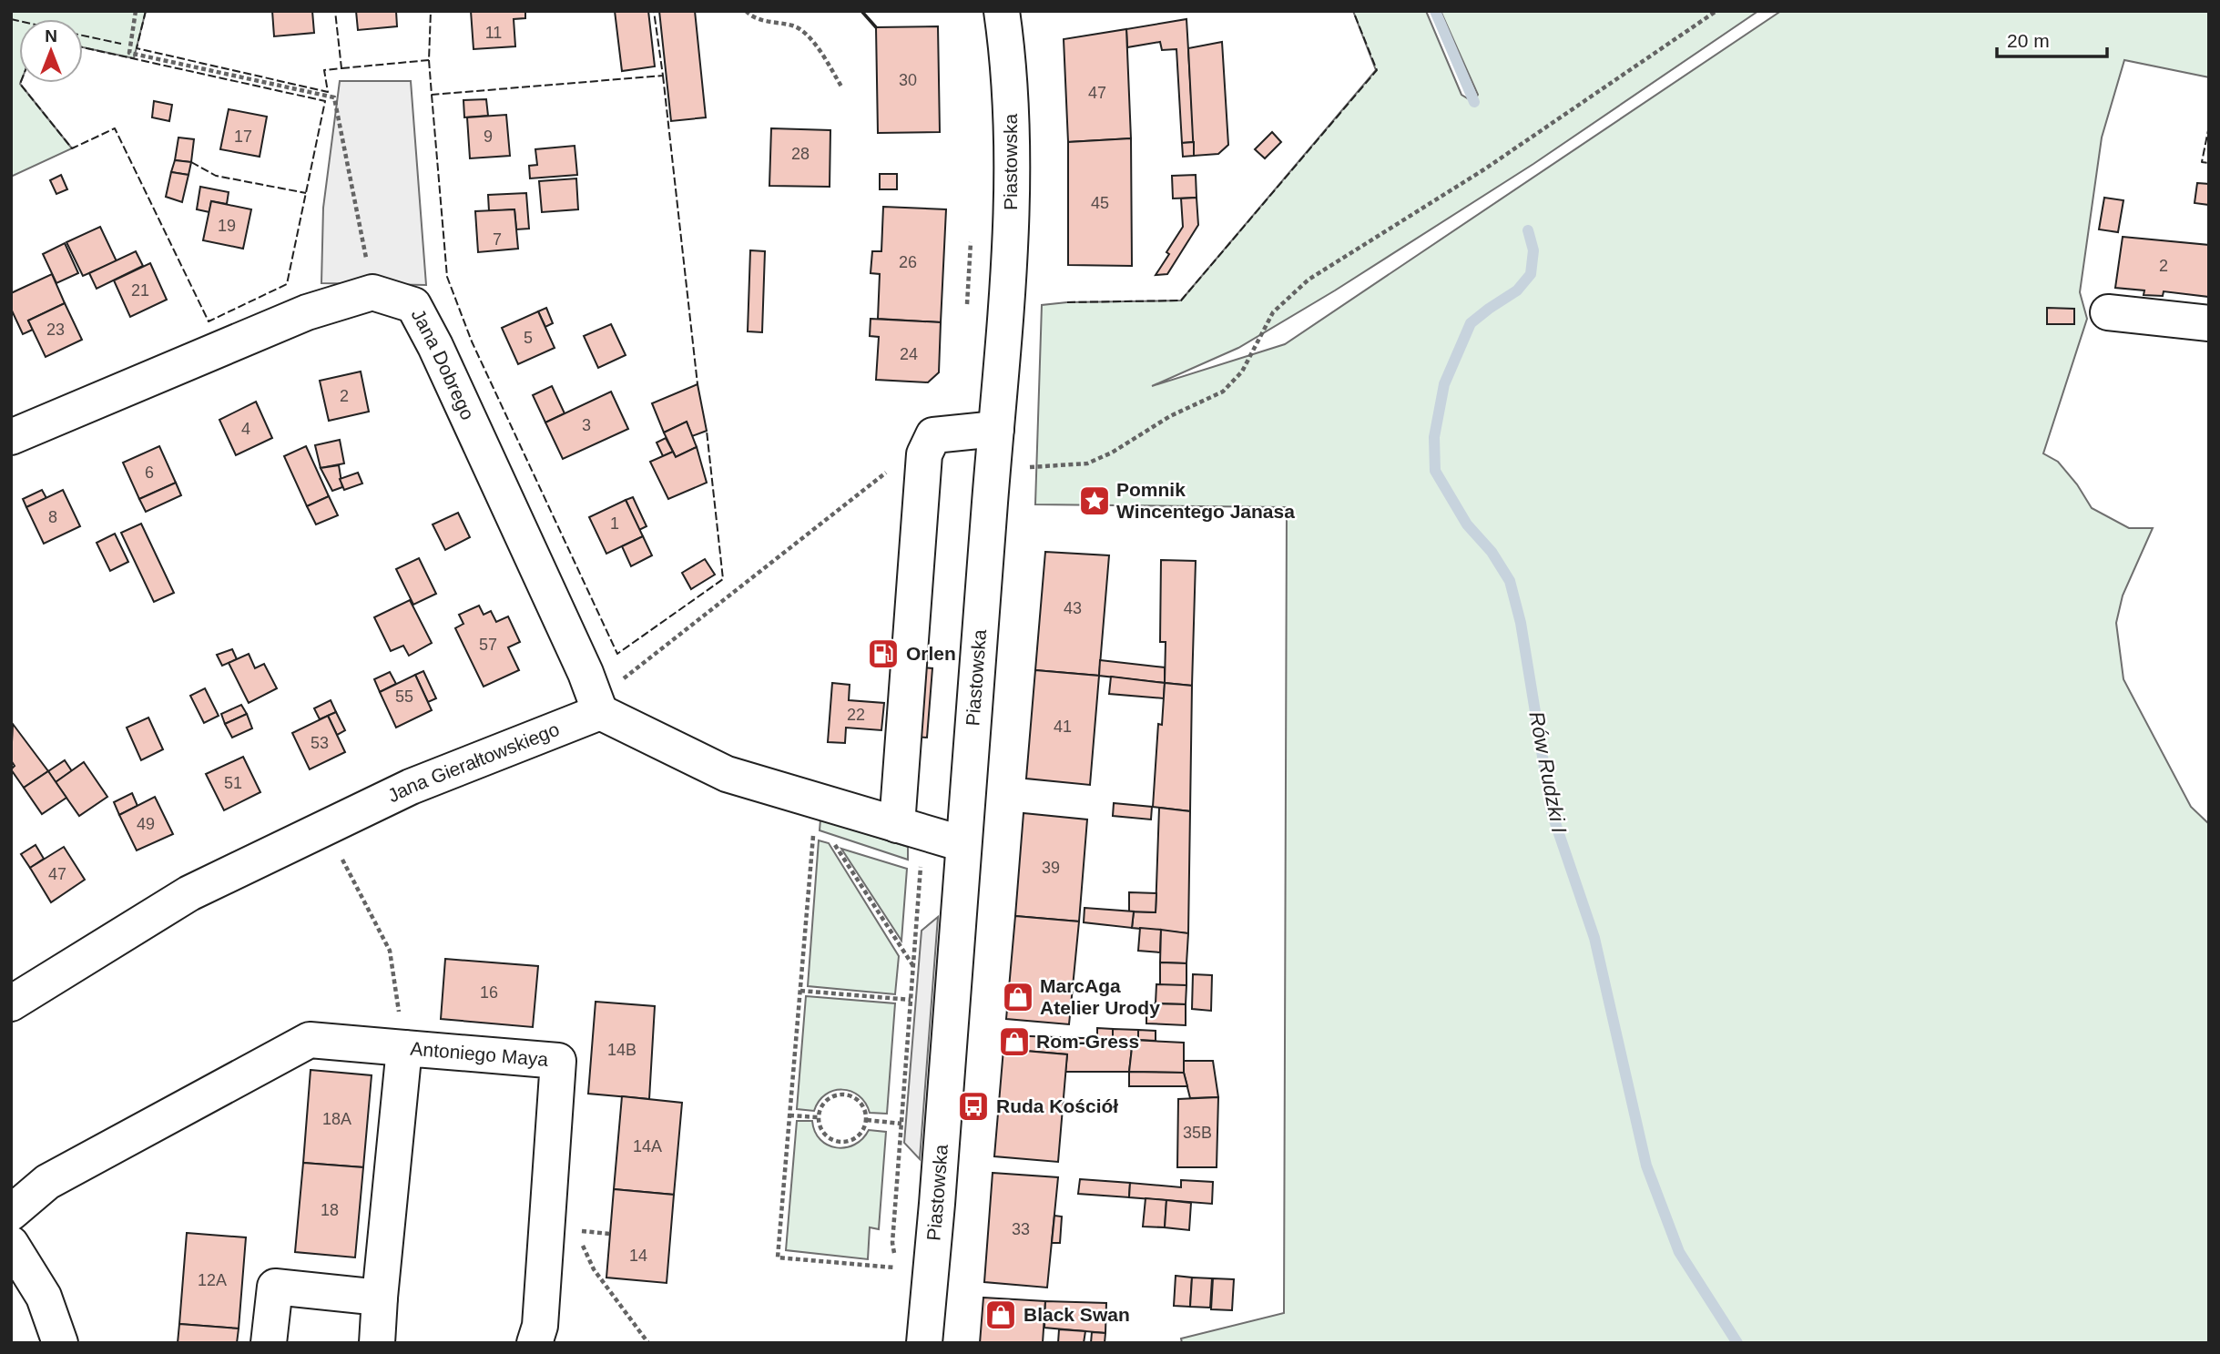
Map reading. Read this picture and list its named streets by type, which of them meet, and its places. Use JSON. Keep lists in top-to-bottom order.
{
  "streets": {
    "street": [
      "Piastowska",
      "Jana Dobrego",
      "Jana Gierałtowskiego",
      "Antoniego Maya"
    ]
  },
  "crossings": [
    ["Jana Dobrego", "Jana Gierałtowskiego"]
  ],
  "water": ["Rów Rudzki I"],
  "places": {
    "place": ["Pomnik Wincentego Janasa"],
    "fuel station": ["Orlen"],
    "shop": ["MarcAga Atelier Urody", "Rom-Gress", "Black Swan"],
    "bus stop": ["Ruda Kościół"]
  },
  "house_numbers": [
    "11",
    "30",
    "47",
    "17",
    "9",
    "28",
    "45",
    "19",
    "7",
    "26",
    "2",
    "21",
    "23",
    "5",
    "24",
    "2",
    "3",
    "4",
    "6",
    "8",
    "1",
    "43",
    "57",
    "55",
    "22",
    "41",
    "53",
    "51",
    "49",
    "39",
    "47",
    "16",
    "14B",
    "18A",
    "35B",
    "14A",
    "18",
    "33",
    "14",
    "12A"
  ],
  "scale_bar": "20 m",
  "north": "top"
}
